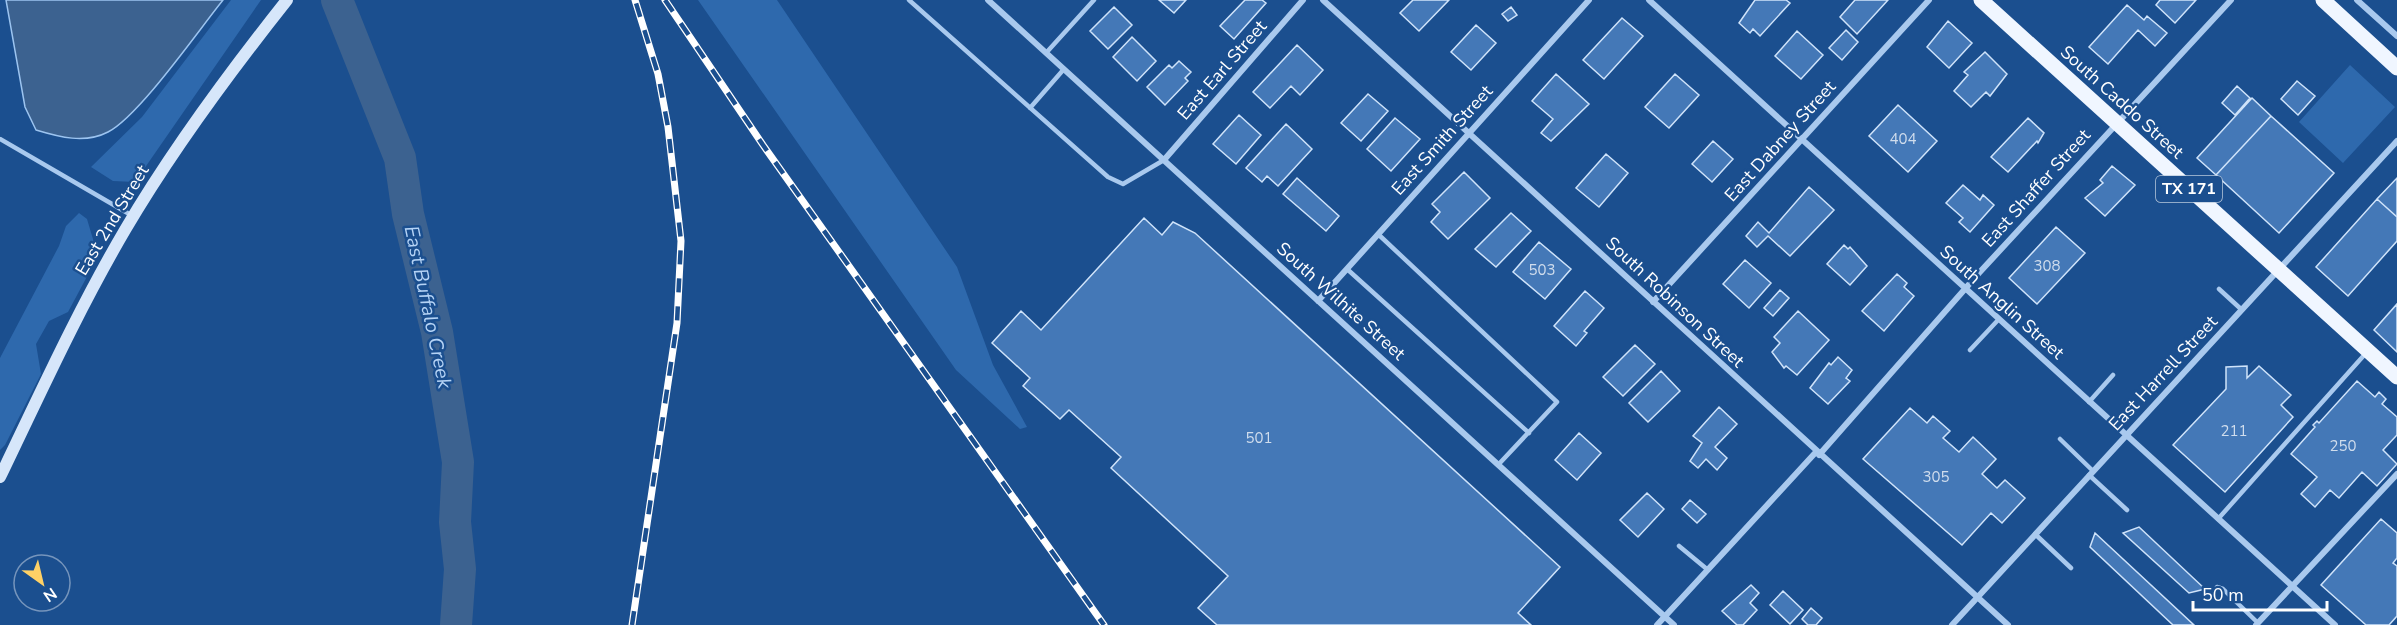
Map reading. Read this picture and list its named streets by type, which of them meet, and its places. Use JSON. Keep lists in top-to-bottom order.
{
  "streets": {
    "main road": ["South Caddo Street", "TX 171", "East 2nd Street"],
    "street": [
      "East Earl Street",
      "East Smith Street",
      "East Dabney Street",
      "East Shaffer Street",
      "South Wilhite Street",
      "South Robinson Street",
      "South Anglin Street",
      "East Harrell Street"
    ]
  },
  "crossings": [
    ["East Earl Street", "South Wilhite Street"],
    ["South Caddo Street", "East Shaffer Street"],
    ["South Caddo Street", "East Harrell Street"],
    ["East Smith Street", "South Wilhite Street"],
    ["East Smith Street", "South Robinson Street"],
    ["East Dabney Street", "South Robinson Street"],
    ["East Dabney Street", "South Anglin Street"],
    ["East Shaffer Street", "South Wilhite Street"],
    ["East Shaffer Street", "South Robinson Street"],
    ["East Shaffer Street", "South Anglin Street"],
    ["South Robinson Street", "East Harrell Street"],
    ["South Anglin Street", "East Harrell Street"]
  ],
  "water": ["East Buffalo Creek"],
  "house_numbers": [
    "404",
    "308",
    "503",
    "211",
    "501",
    "250",
    "305"
  ],
  "scale_bar": "50 m",
  "north": "bottom right"
}
